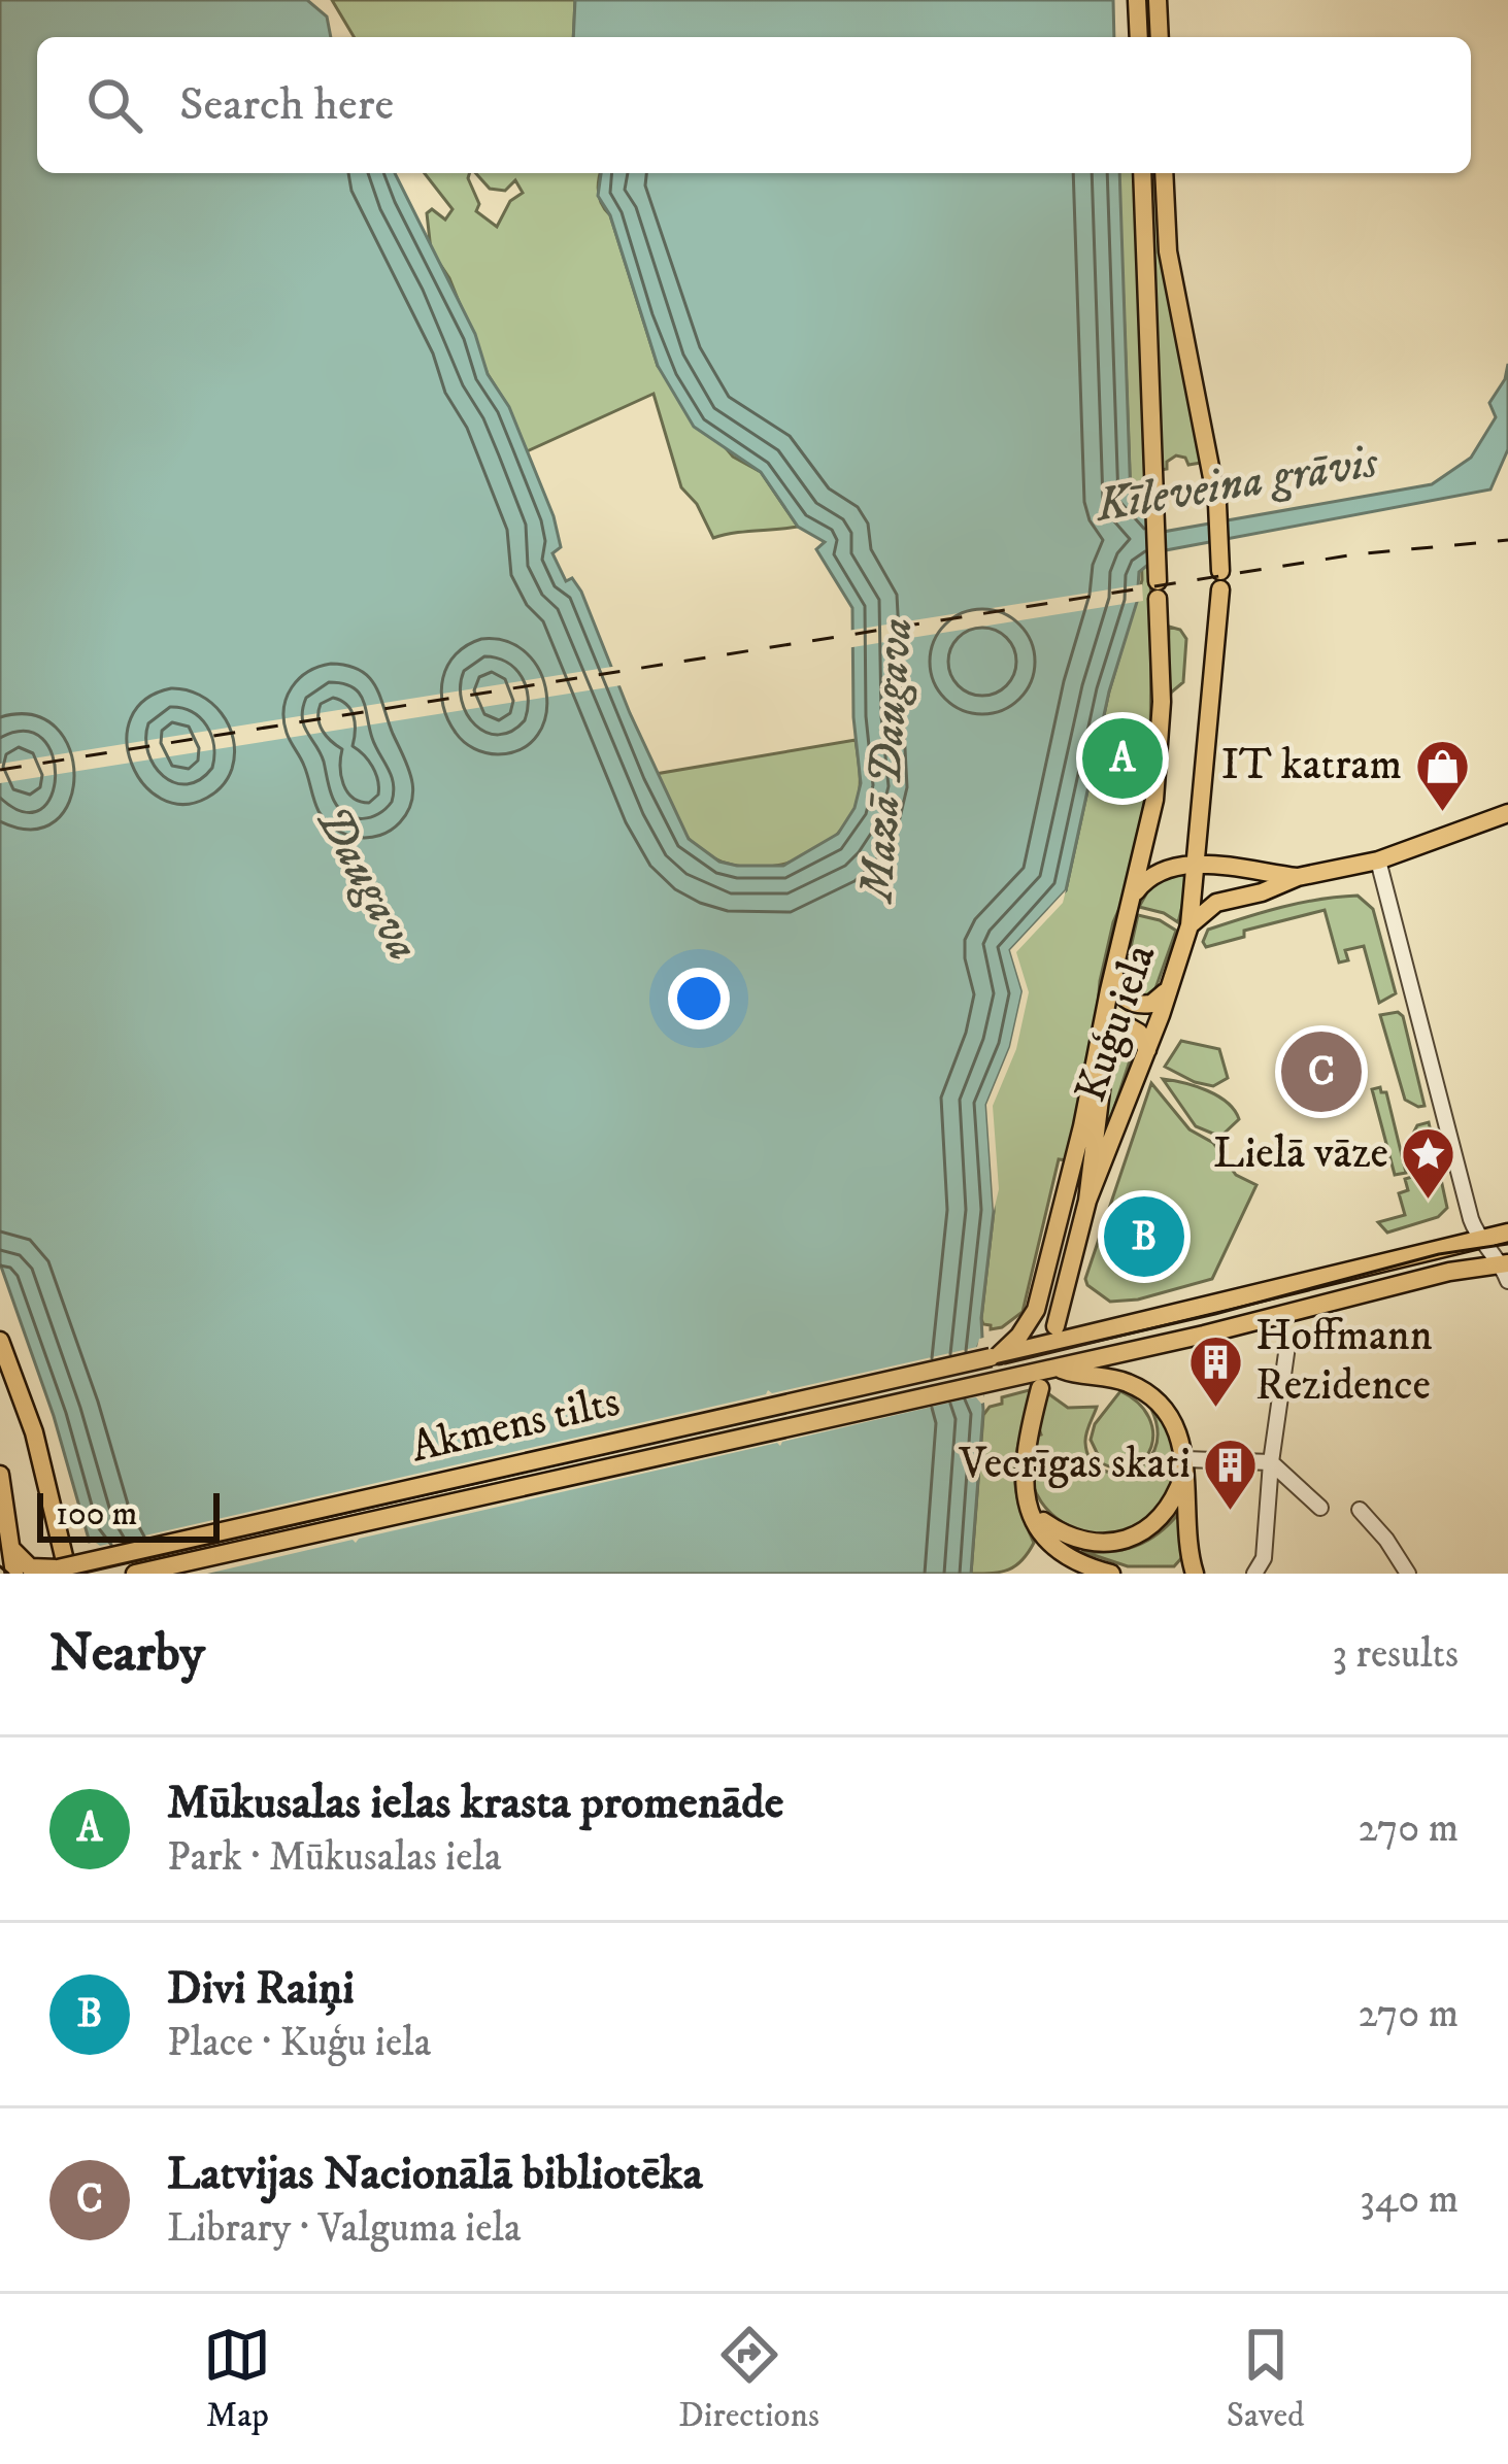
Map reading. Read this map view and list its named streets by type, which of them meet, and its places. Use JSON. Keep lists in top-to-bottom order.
{
  "streets": {
    "main road": ["Kuģu iela", "Akmens tilts"]
  },
  "crossings": [
    ["Kuģu iela", "Akmens tilts"]
  ],
  "water": ["Kīleveina grāvis", "Mazā Daugava", "Daugava"],
  "places": {
    "shop": ["IT katram"],
    "place": ["Lielā vāze"],
    "building": ["Hoffmann Rezidence", "Vecrīgas skati"]
  },
  "scale_bar": "100 m",
  "page": {
    "search": "Search here",
    "pins": ["A", "C", "B"],
    "scale": "100 m",
    "heading": ["Nearby", "3 results"],
    "list": [
      {
        "mark": "A",
        "name": "Mūkusalas ielas krasta promenāde",
        "note": "Park · Mūkusalas iela",
        "value": "270 m"
      },
      {
        "mark": "B",
        "name": "Divi Raiņi",
        "note": "Place · Kuģu iela",
        "value": "270 m"
      },
      {
        "mark": "C",
        "name": "Latvijas Nacionālā bibliotēka",
        "note": "Library · Valguma iela",
        "value": "340 m"
      }
    ],
    "nav": ["Map", "Directions", "Saved"]
  }
}
